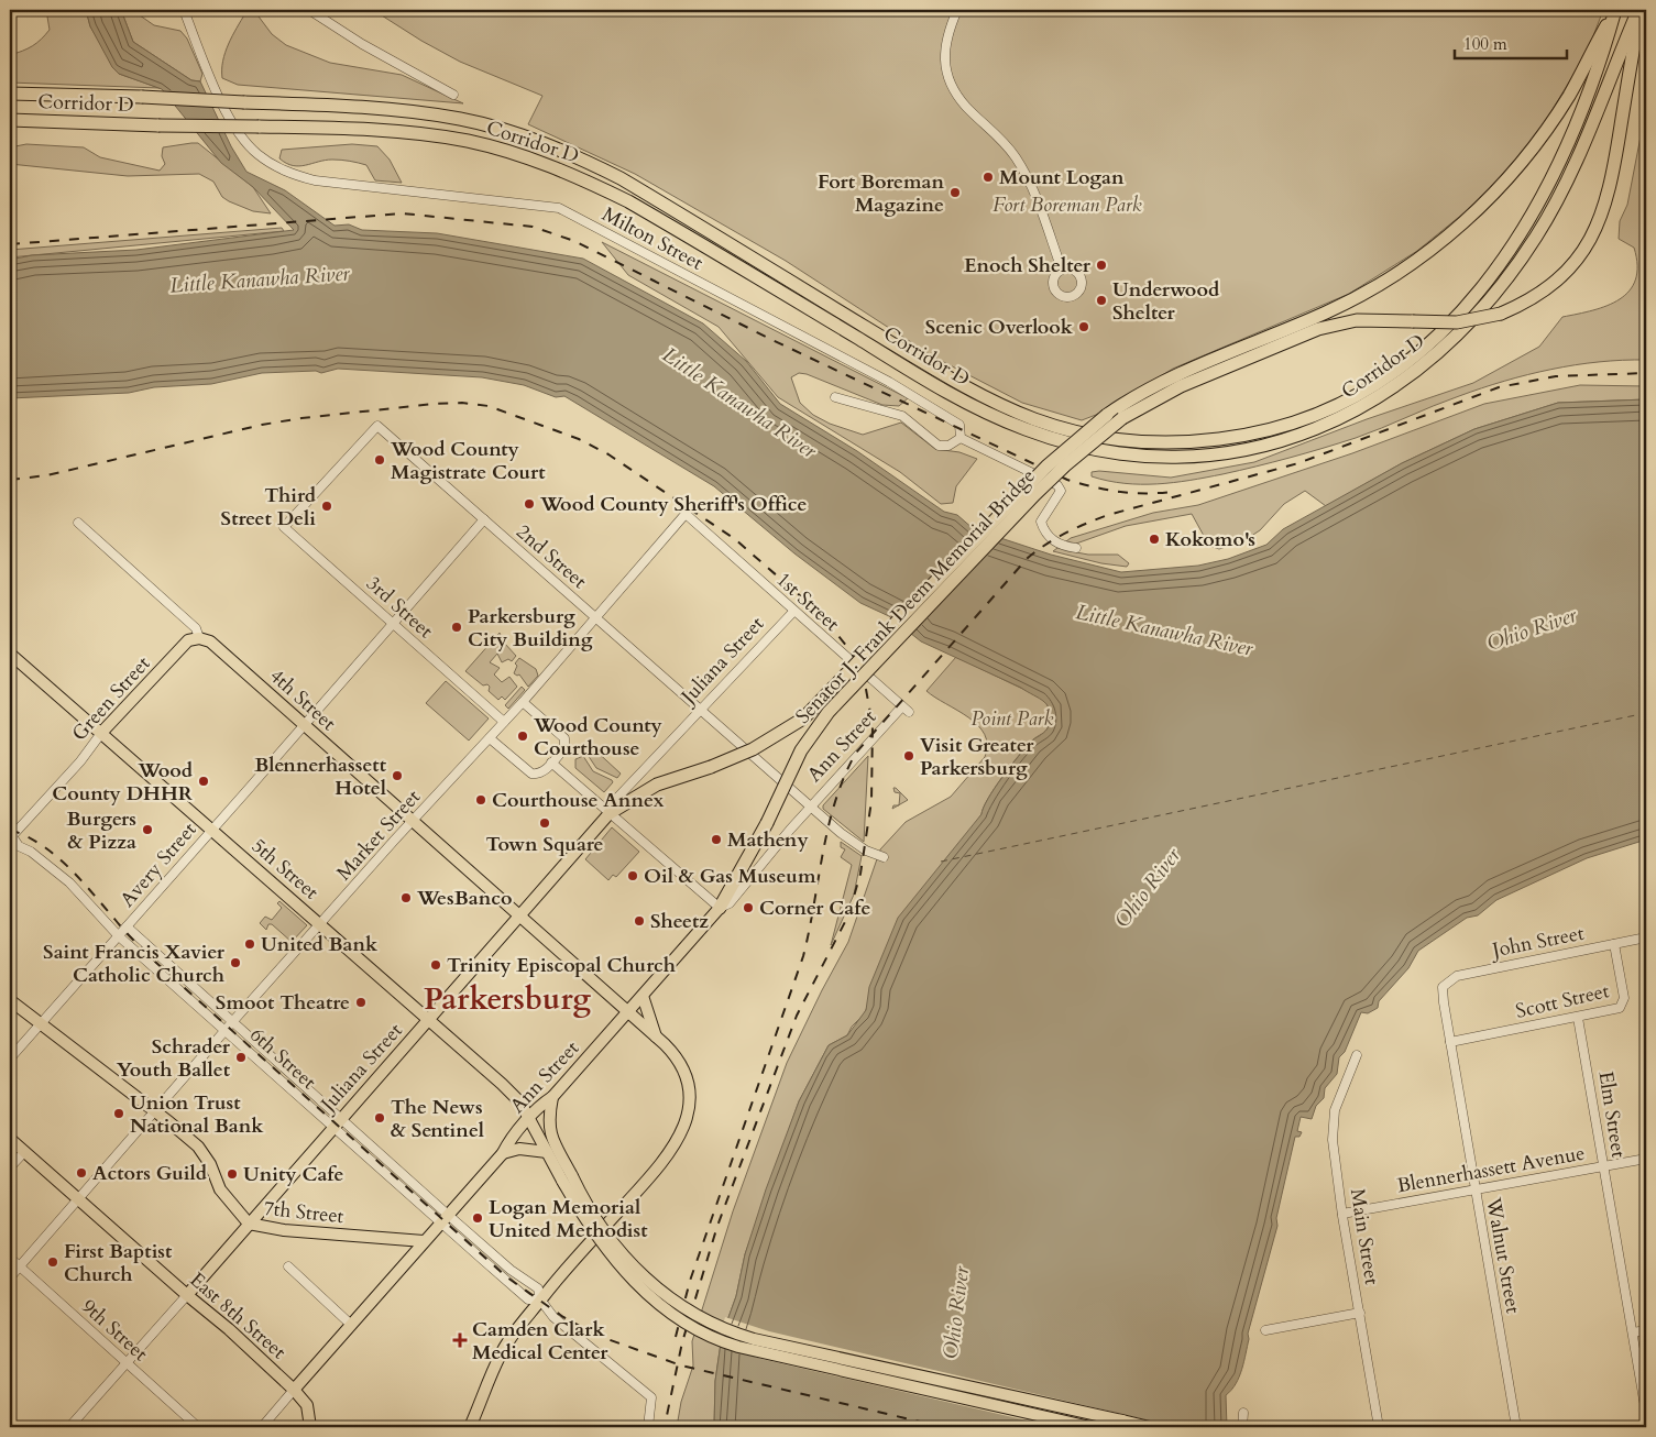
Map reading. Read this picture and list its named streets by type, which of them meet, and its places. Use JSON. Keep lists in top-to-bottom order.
{
  "streets": {
    "highway": ["Corridor D", "Senator J. Frank Deem Memorial Bridge"],
    "main road": [
      "Juliana Street",
      "Green Street",
      "4th Street",
      "Ann Street",
      "5th Street",
      "7th Street",
      "East 8th Street"
    ],
    "street": [
      "Milton Street",
      "2nd Street",
      "1st Street",
      "3rd Street",
      "Market Street",
      "Avery Street",
      "John Street",
      "Scott Street",
      "6th Street",
      "Elm Street",
      "Blennerhassett Avenue",
      "Main Street",
      "Walnut Street",
      "9th Street"
    ]
  },
  "crossings": [
    ["Corridor D", "Senator J. Frank Deem Memorial Bridge"],
    ["2nd Street", "3rd Street"],
    ["2nd Street", "Juliana Street"],
    ["2nd Street", "Ann Street"],
    ["2nd Street", "Market Street"],
    ["2nd Street", "Avery Street"],
    ["Senator J. Frank Deem Memorial Bridge", "Juliana Street"],
    ["Senator J. Frank Deem Memorial Bridge", "Ann Street"],
    ["1st Street", "Juliana Street"],
    ["1st Street", "Ann Street"],
    ["1st Street", "Market Street"],
    ["3rd Street", "Market Street"],
    ["3rd Street", "Avery Street"],
    ["Juliana Street", "4th Street"],
    ["Juliana Street", "5th Street"],
    ["Juliana Street", "6th Street"],
    ["Juliana Street", "7th Street"],
    ["Juliana Street", "East 8th Street"],
    ["Juliana Street", "9th Street"],
    ["Green Street", "4th Street"],
    ["Green Street", "5th Street"],
    ["Green Street", "6th Street"],
    ["4th Street", "Ann Street"],
    ["4th Street", "Market Street"],
    ["4th Street", "Avery Street"],
    ["4th Street", "6th Street"],
    ["Ann Street", "5th Street"],
    ["Ann Street", "6th Street"],
    ["Ann Street", "7th Street"],
    ["Ann Street", "East 8th Street"],
    ["Market Street", "5th Street"],
    ["Market Street", "6th Street"],
    ["Market Street", "7th Street"],
    ["Market Street", "East 8th Street"],
    ["Market Street", "9th Street"],
    ["Avery Street", "5th Street"],
    ["Avery Street", "6th Street"],
    ["Avery Street", "7th Street"],
    ["John Street", "Scott Street"],
    ["John Street", "Walnut Street"],
    ["Scott Street", "Elm Street"],
    ["Scott Street", "Walnut Street"],
    ["Elm Street", "Blennerhassett Avenue"],
    ["Blennerhassett Avenue", "Main Street"],
    ["Blennerhassett Avenue", "Walnut Street"]
  ],
  "districts": ["Parkersburg"],
  "water": ["Little Kanawha River", "Ohio River"],
  "parks": ["Fort Boreman Park", "Point Park"],
  "places": {
    "other": [
      "Mount Logan",
      "Fort Boreman Magazine",
      "Enoch Shelter",
      "Underwood Shelter",
      "Scenic Overlook",
      "Wood County Magistrate Court",
      "Wood County Sheriff's Office",
      "Third Street Deli",
      "Kokomo's",
      "Parkersburg City Building",
      "Wood County Courthouse",
      "Visit Greater Parkersburg",
      "Blennerhassett Hotel",
      "Wood County DHHR",
      "Courthouse Annex",
      "Town Square",
      "Burgers & Pizza",
      "Matheny",
      "Oil & Gas Museum",
      "WesBanco",
      "Corner Cafe",
      "Sheetz",
      "United Bank",
      "Saint Francis Xavier Catholic Church",
      "Trinity Episcopal Church",
      "Smoot Theatre",
      "Schrader Youth Ballet",
      "Union Trust National Bank",
      "The News & Sentinel",
      "Actors Guild",
      "Unity Cafe",
      "Logan Memorial United Methodist",
      "First Baptist Church"
    ],
    "health": ["Camden Clark Medical Center"]
  },
  "scale_bar": "100 m"
}
